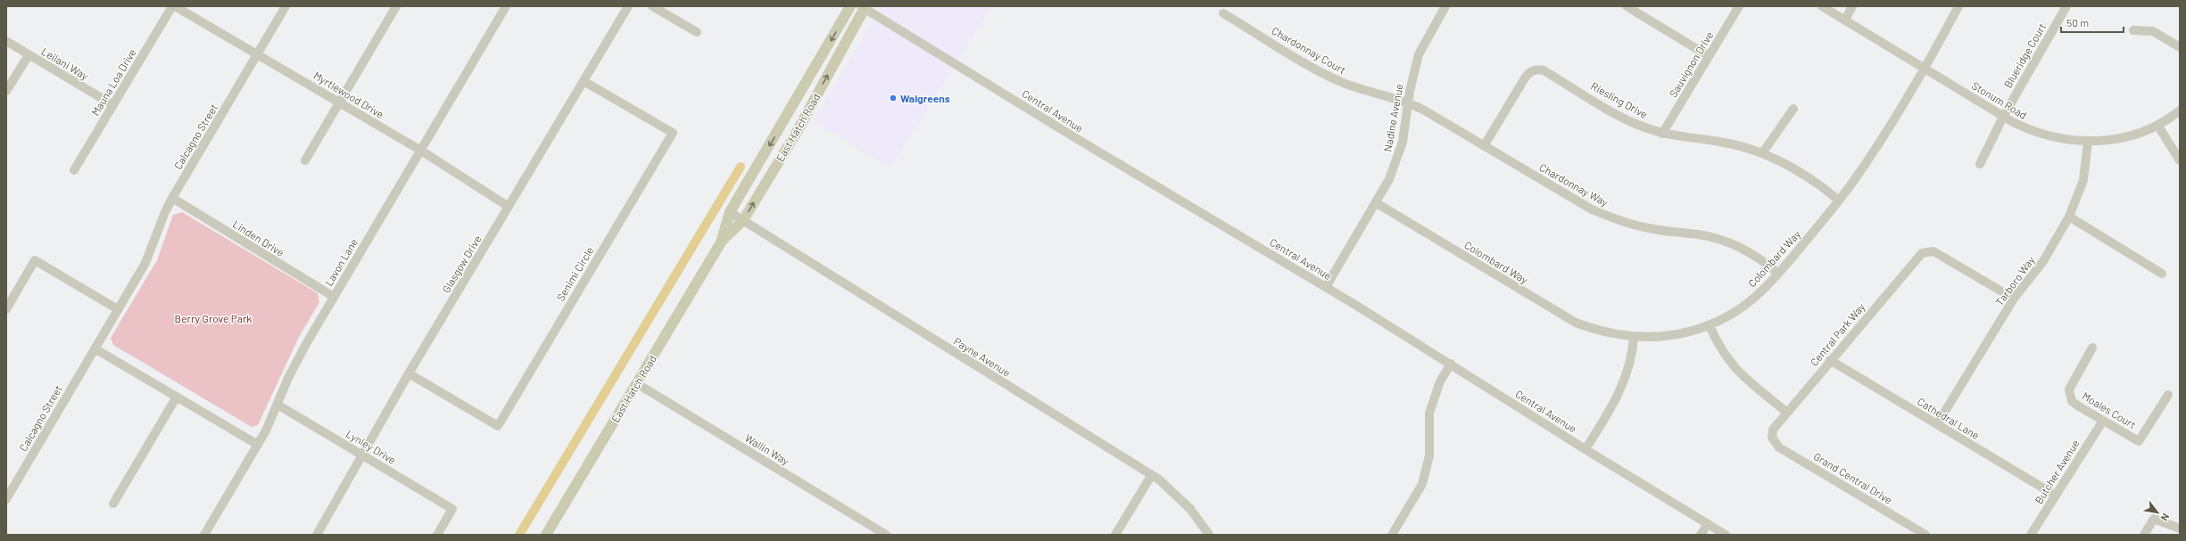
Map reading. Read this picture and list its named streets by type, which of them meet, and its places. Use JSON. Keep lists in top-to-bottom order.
{
  "streets": {
    "main road": ["East Hatch Road"],
    "street": [
      "Chardonnay Court",
      "Blueridge Court",
      "Leilani Way",
      "Sauvignon Drive",
      "Mauna Loa Drive",
      "Myrtlewood Drive",
      "Riesling Drive",
      "Stonum Road",
      "Central Avenue",
      "Nadine Avenue",
      "Calcagno Street",
      "Chardonnay Way",
      "Linden Drive",
      "Colombard Way",
      "Lavon Lane",
      "Glasgow Drive",
      "Senimi Circle",
      "Tarboro Way",
      "Central Park Way",
      "Payne Avenue",
      "Moales Court",
      "Cathedral Lane",
      "Lynley Drive",
      "Wallin Way",
      "Butcher Avenue",
      "Grand Central Drive"
    ]
  },
  "crossings": [
    ["Chardonnay Court", "Nadine Avenue"],
    ["Chardonnay Court", "Chardonnay Way"],
    ["Blueridge Court", "Stonum Road"],
    ["Leilani Way", "Mauna Loa Drive"],
    ["Sauvignon Drive", "Riesling Drive"],
    ["Myrtlewood Drive", "Calcagno Street"],
    ["Myrtlewood Drive", "Lavon Lane"],
    ["Myrtlewood Drive", "Glasgow Drive"],
    ["Riesling Drive", "Chardonnay Way"],
    ["Riesling Drive", "Colombard Way"],
    ["Stonum Road", "Colombard Way"],
    ["Stonum Road", "Tarboro Way"],
    ["Central Avenue", "Nadine Avenue"],
    ["Central Avenue", "East Hatch Road"],
    ["Nadine Avenue", "Chardonnay Way"],
    ["Nadine Avenue", "Colombard Way"],
    ["East Hatch Road", "Payne Avenue"],
    ["East Hatch Road", "Wallin Way"],
    ["Calcagno Street", "Linden Drive"],
    ["Chardonnay Way", "Colombard Way"],
    ["Linden Drive", "Lavon Lane"],
    ["Lavon Lane", "Lynley Drive"],
    ["Glasgow Drive", "Senimi Circle"],
    ["Glasgow Drive", "Lynley Drive"],
    ["Tarboro Way", "Central Park Way"],
    ["Tarboro Way", "Cathedral Lane"],
    ["Central Park Way", "Cathedral Lane"],
    ["Central Park Way", "Grand Central Drive"],
    ["Moales Court", "Butcher Avenue"],
    ["Cathedral Lane", "Butcher Avenue"]
  ],
  "parks": ["Berry Grove Park"],
  "places": ["Walgreens"],
  "scale_bar": "50 m",
  "north": "bottom right"
}
